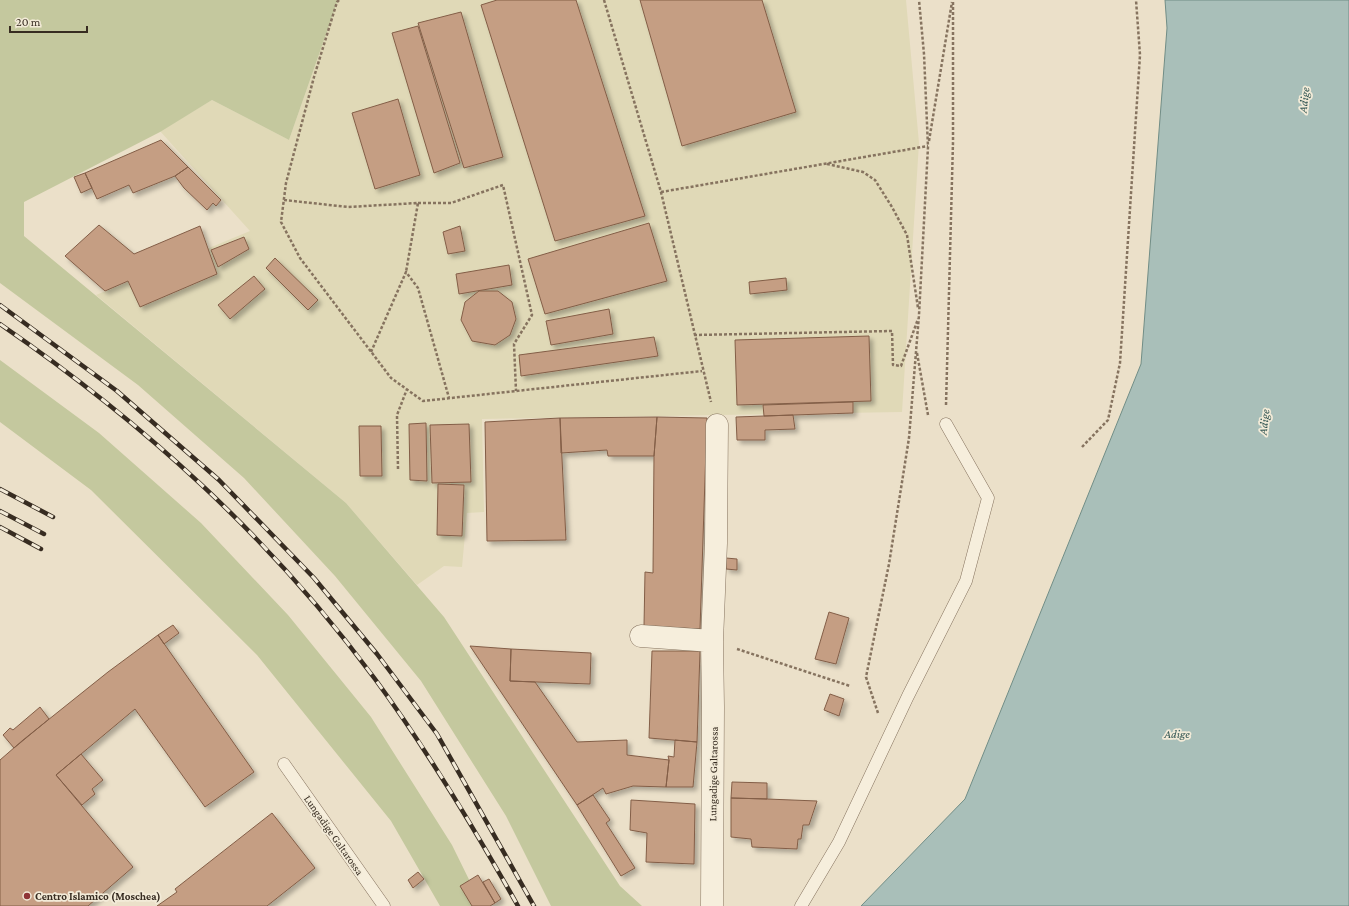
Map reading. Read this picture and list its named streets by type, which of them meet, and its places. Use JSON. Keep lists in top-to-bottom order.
{
  "streets": {
    "street": ["Lungadige Galtarossa"]
  },
  "water": ["Adige"],
  "places": ["Centro Islamico (Moschea)"],
  "scale_bar": "20 m"
}
